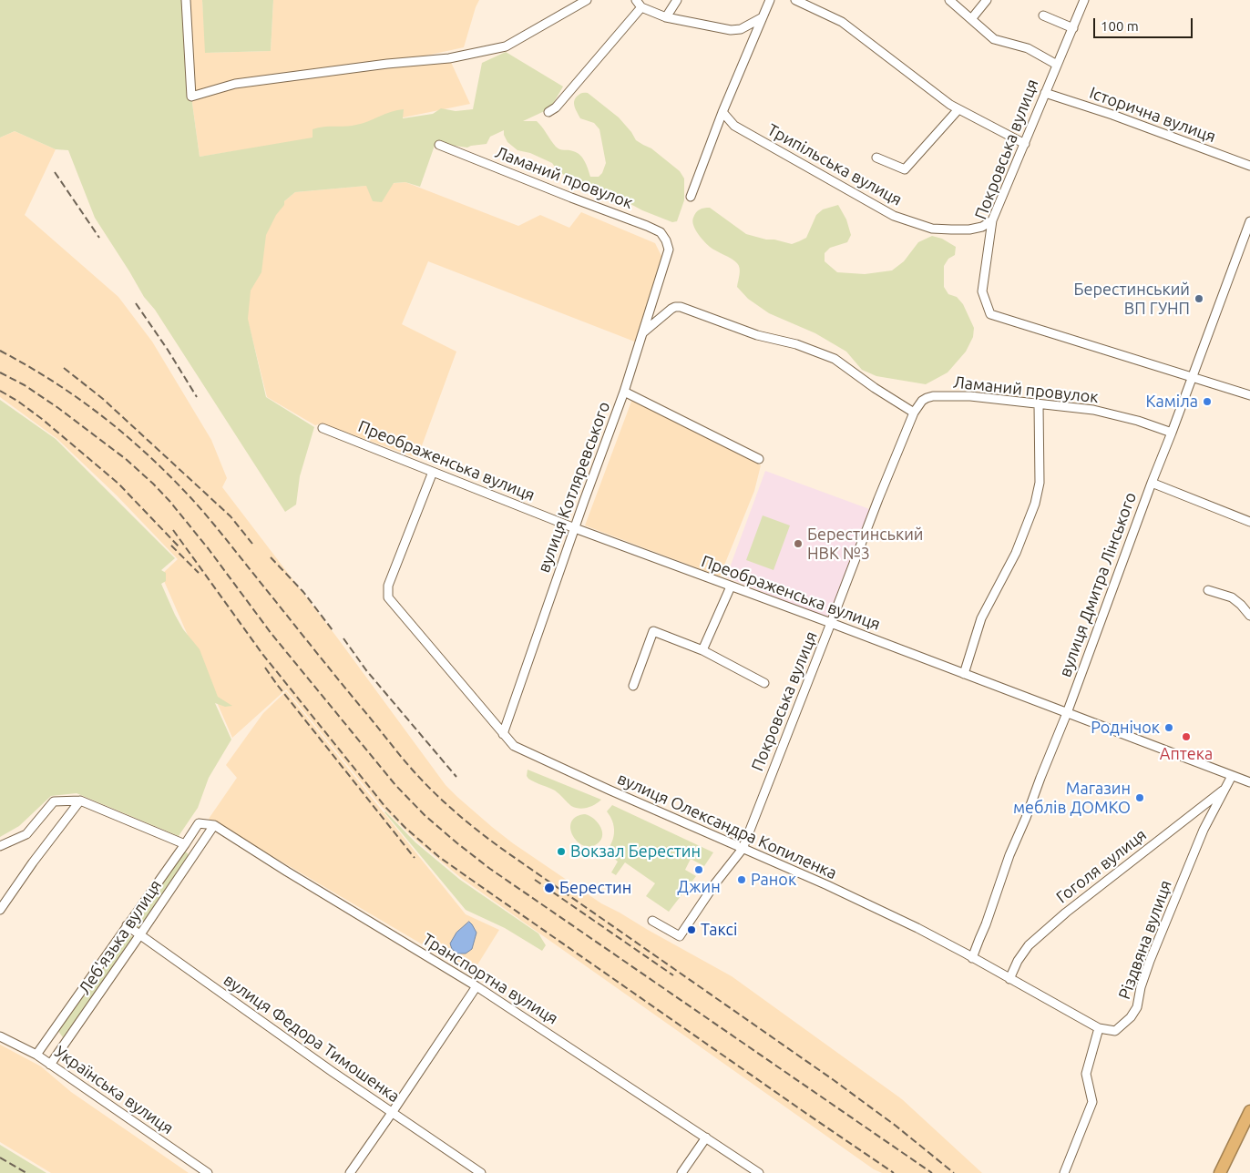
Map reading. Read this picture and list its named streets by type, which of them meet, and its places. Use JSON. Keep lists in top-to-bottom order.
{
  "streets": {
    "street": [
      "Історична вулиця",
      "Покровська вулиця",
      "Трипільська вулиця",
      "Ламаний провулок",
      "Преображенська вулиця",
      "вулиця Котляревського",
      "вулиця Дмитра Лінського",
      "вулиця Олександра Копиленка",
      "Гоголя вулиця",
      "Леб'язька вулиця",
      "Різдвяна вулиця",
      "Транспортна вулиця",
      "вулиця Федора Тимошенка",
      "Українська вулиця"
    ]
  },
  "crossings": [
    ["Історична вулиця", "Покровська вулиця"],
    ["Покровська вулиця", "Трипільська вулиця"],
    ["Покровська вулиця", "Ламаний провулок"],
    ["Покровська вулиця", "Преображенська вулиця"],
    ["Покровська вулиця", "вулиця Дмитра Лінського"],
    ["Покровська вулиця", "вулиця Олександра Копиленка"],
    ["Ламаний провулок", "вулиця Котляревського"],
    ["Ламаний провулок", "вулиця Дмитра Лінського"],
    ["Преображенська вулиця", "вулиця Котляревського"],
    ["Преображенська вулиця", "вулиця Дмитра Лінського"],
    ["Преображенська вулиця", "вулиця Олександра Копиленка"],
    ["Преображенська вулиця", "Різдвяна вулиця"],
    ["вулиця Котляревського", "вулиця Олександра Копиленка"],
    ["вулиця Дмитра Лінського", "вулиця Олександра Копиленка"],
    ["вулиця Олександра Копиленка", "Гоголя вулиця"],
    ["вулиця Олександра Копиленка", "Різдвяна вулиця"],
    ["Гоголя вулиця", "Різдвяна вулиця"],
    ["Леб'язька вулиця", "Транспортна вулиця"],
    ["Леб'язька вулиця", "вулиця Федора Тимошенка"],
    ["Леб'язька вулиця", "Українська вулиця"]
  ],
  "places": [
    "Берестинський ВП ГУНП",
    "Каміла",
    "Берестинський НВК №3",
    "Роднічок",
    "Аптека",
    "Магазин меблів ДОМКО",
    "Вокзал Берестин",
    "Джин",
    "Ранок",
    "Берестин",
    "Таксі"
  ],
  "scale_bar": "100 m"
}
